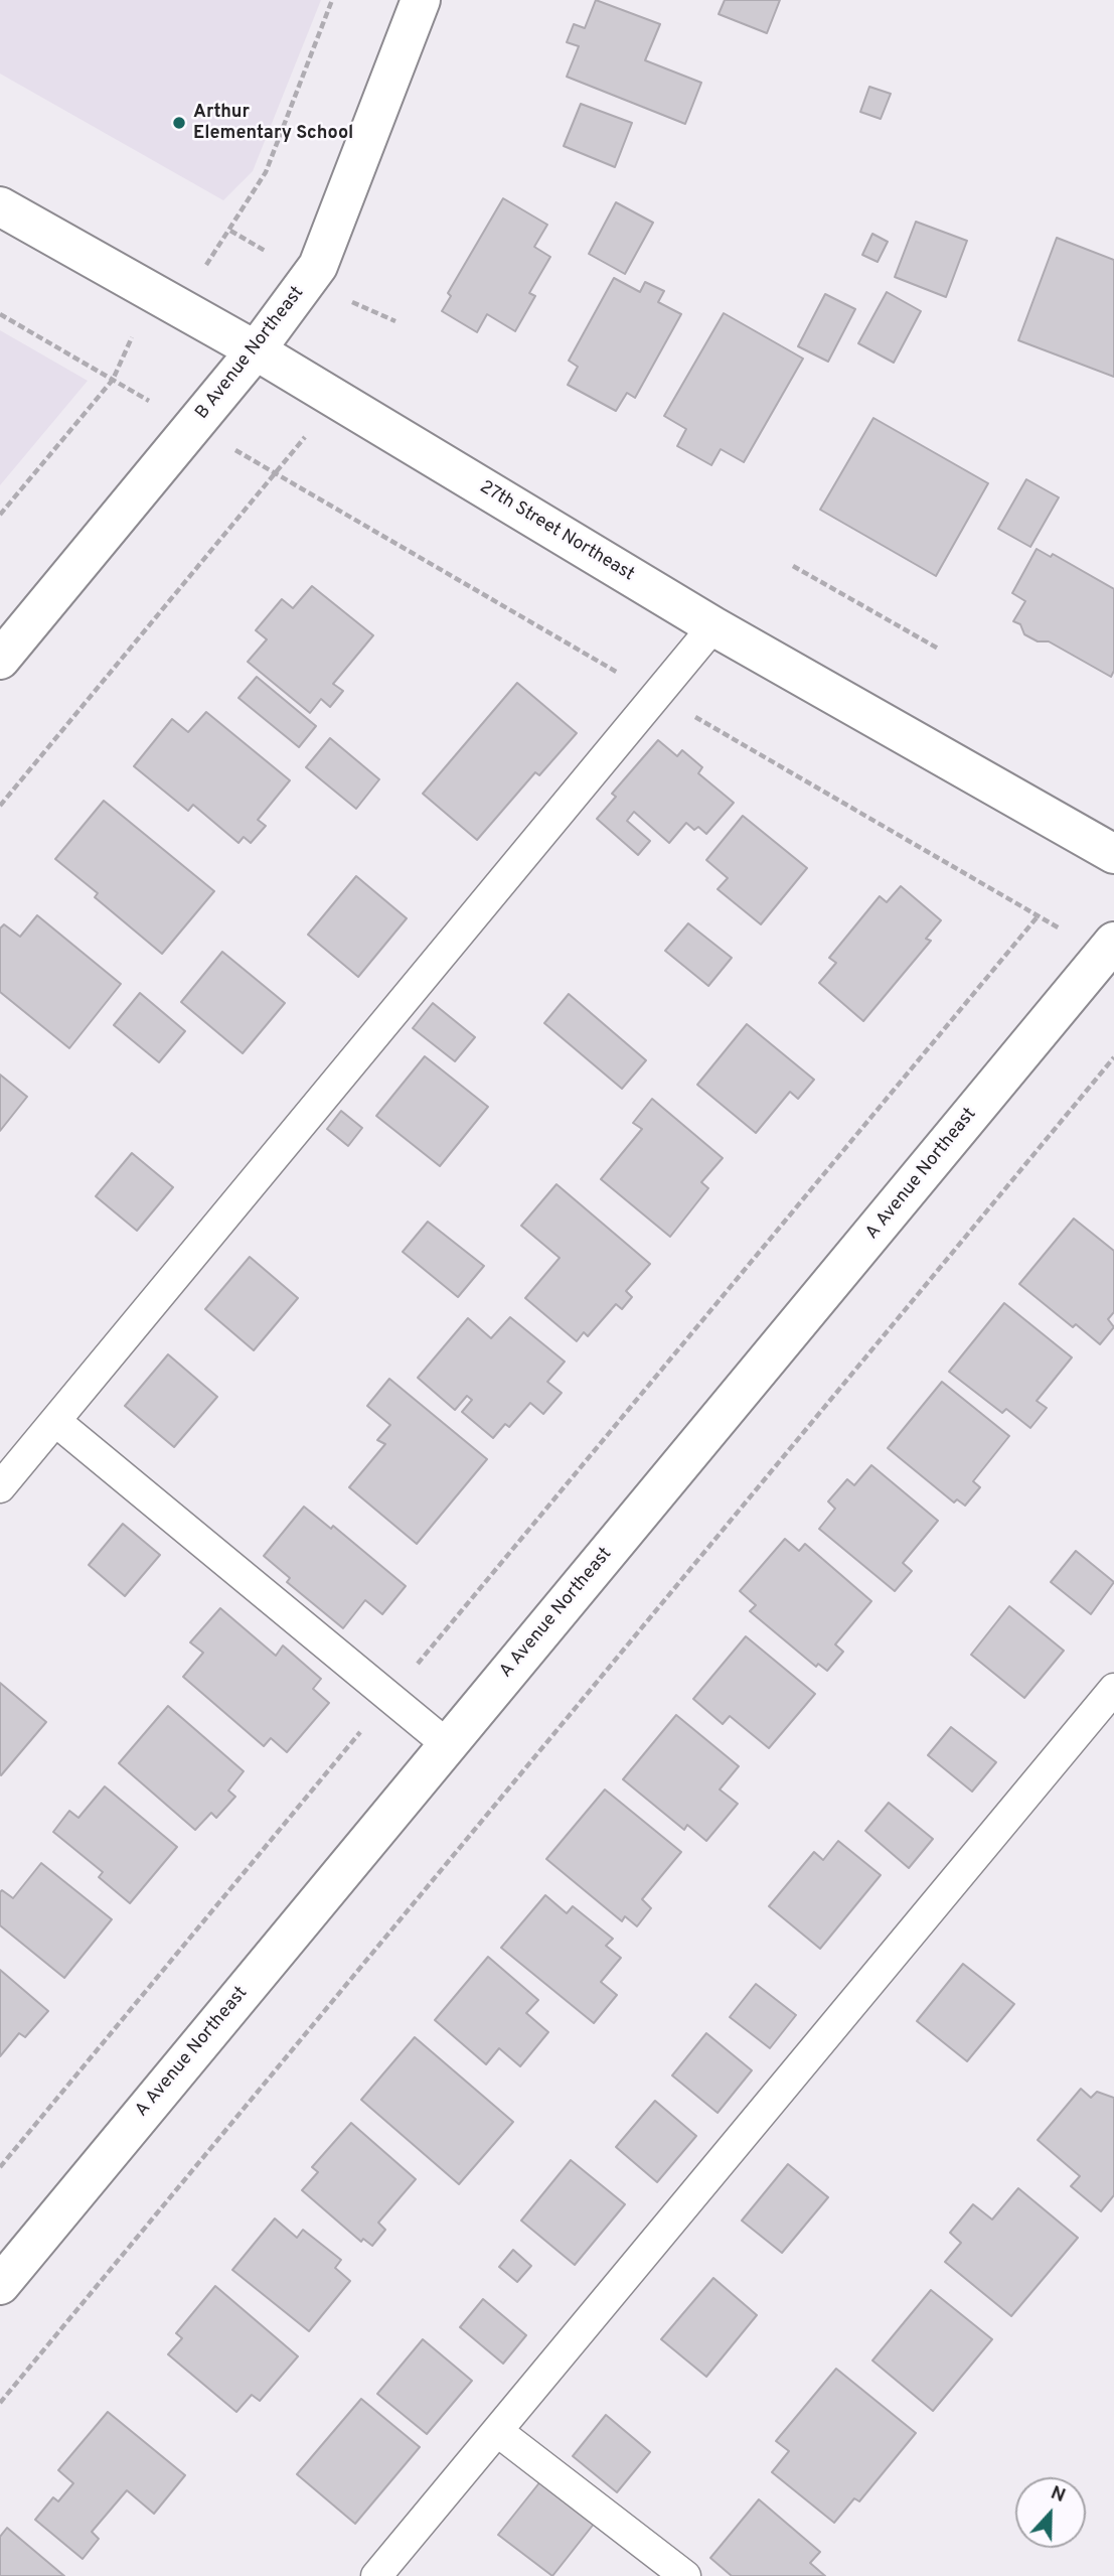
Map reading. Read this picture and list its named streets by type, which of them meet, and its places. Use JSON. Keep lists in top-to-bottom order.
{
  "streets": {
    "street": ["B Avenue Northeast", "27th Street Northeast", "A Avenue Northeast"]
  },
  "crossings": [
    ["B Avenue Northeast", "27th Street Northeast"]
  ],
  "places": ["Arthur Elementary School"],
  "north": "top"
}
